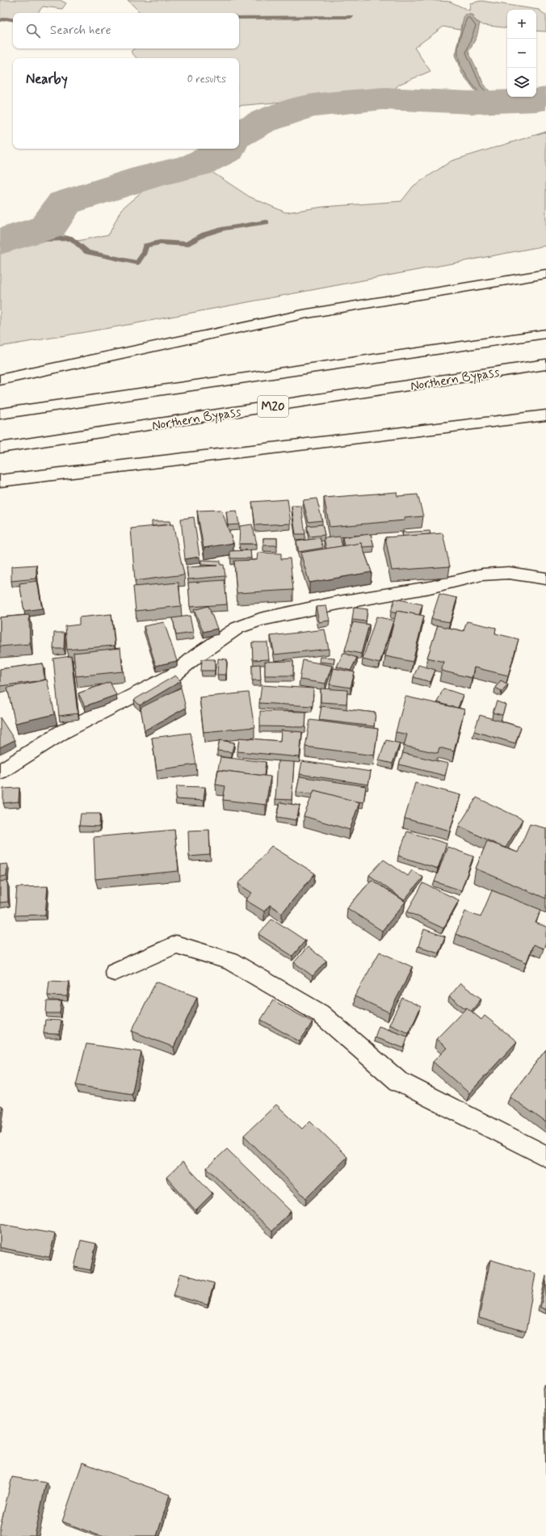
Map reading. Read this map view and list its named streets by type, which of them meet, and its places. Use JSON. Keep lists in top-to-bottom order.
{
  "streets": {
    "main road": ["Northern Bypass", "M20"]
  },
  "page": {
    "map_buttons": ["+", "−"],
    "search": "Search here",
    "heading": ["Nearby", "0 results"]
  }
}
